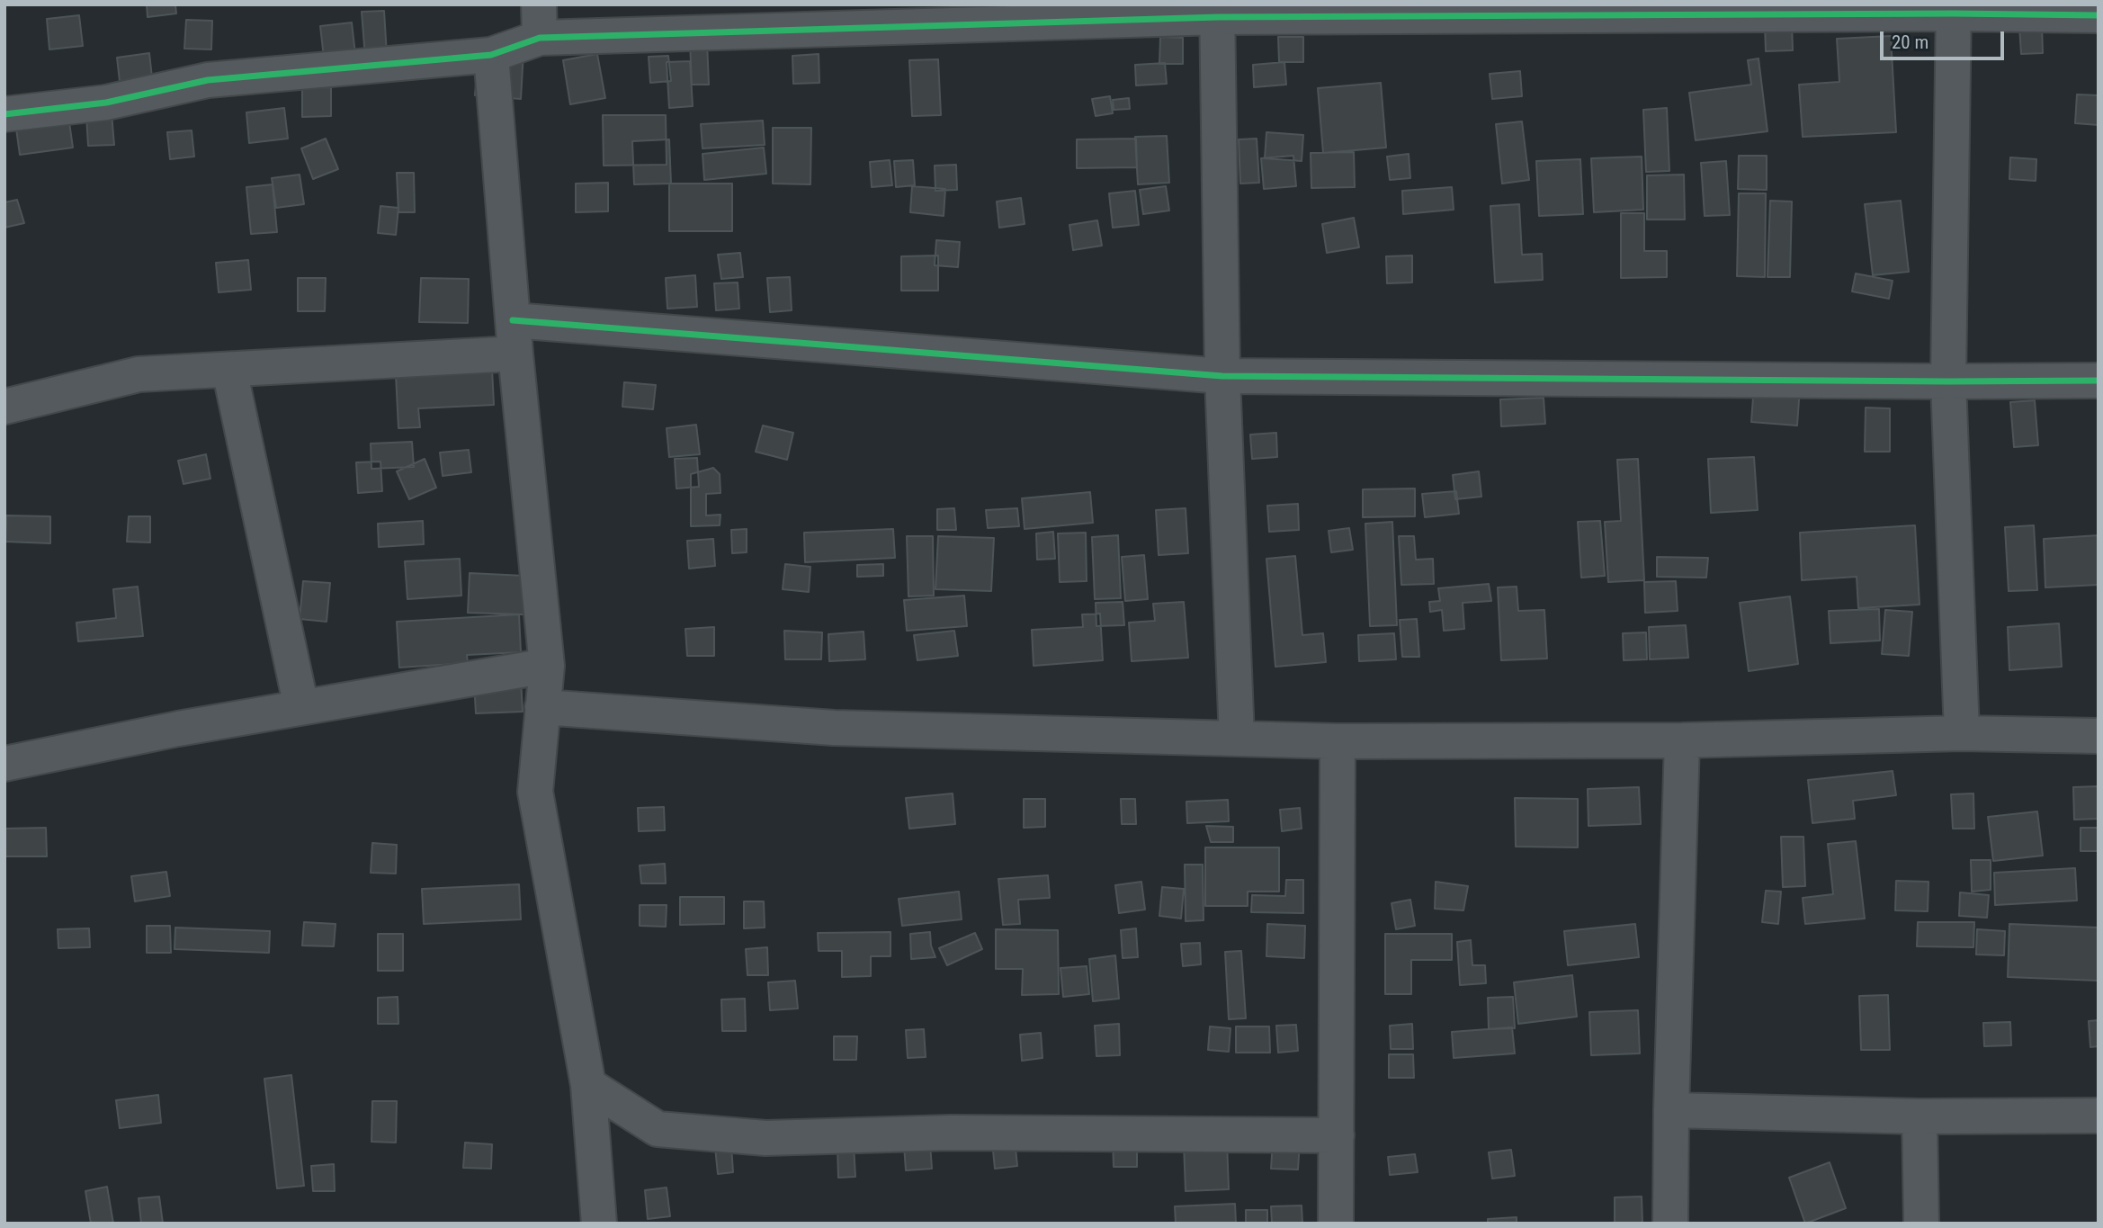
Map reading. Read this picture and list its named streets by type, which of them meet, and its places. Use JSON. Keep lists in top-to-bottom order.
{
  "scale_bar": "20 m"
}
